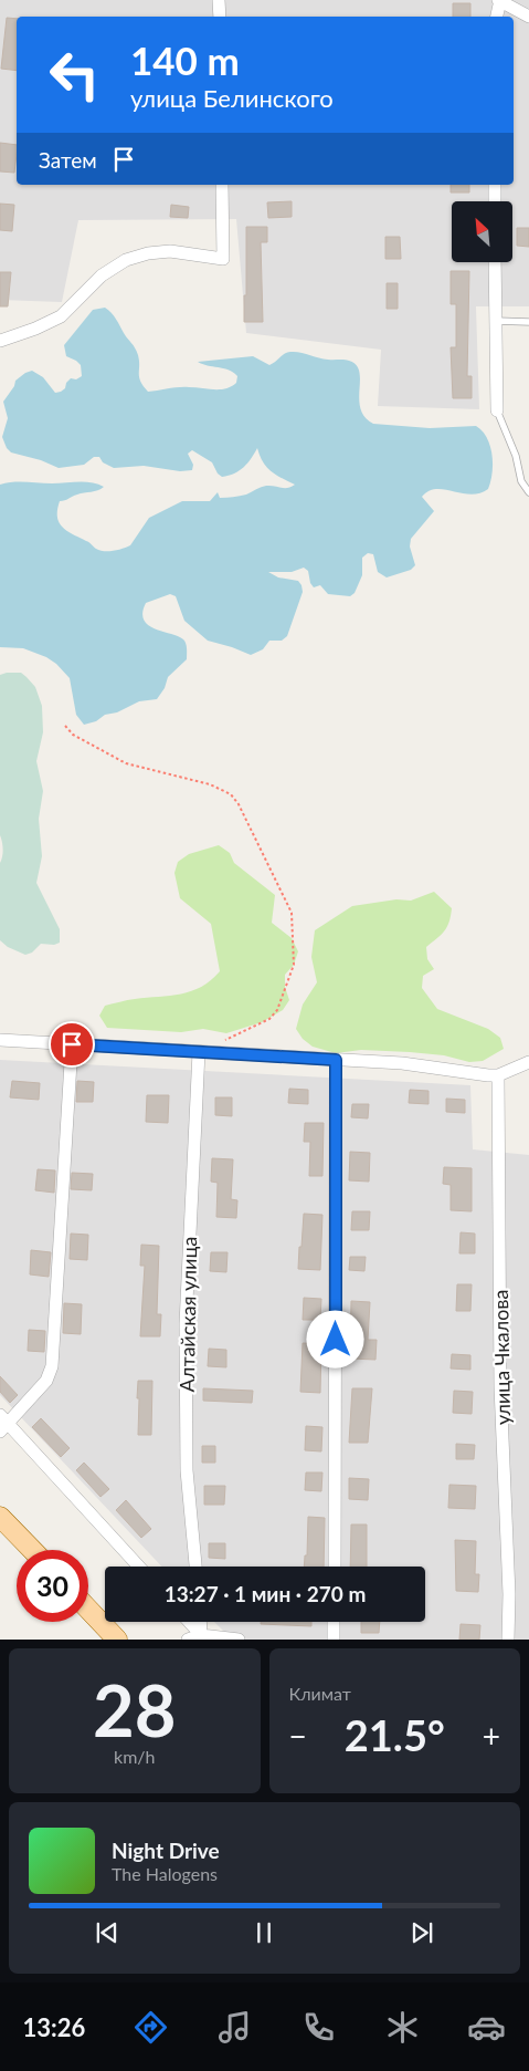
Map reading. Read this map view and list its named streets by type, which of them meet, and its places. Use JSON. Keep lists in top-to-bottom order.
{
  "streets": {
    "street": ["Алтайская улица", "улица Чкалова"]
  },
  "north": "top left",
  "page": {
    "turn": ["140 m", "улица Белинского"],
    "then": "Затем",
    "limit": "30",
    "trip": "13:27 · 1 мин · 270 m",
    "tile": [
      ["28", "km/h"],
      "Климат"
    ],
    "heat": ["−", "21.5°", "+"],
    "song": ["Night Drive", "The Halogens"],
    "tabs": "13:26"
  }
}
